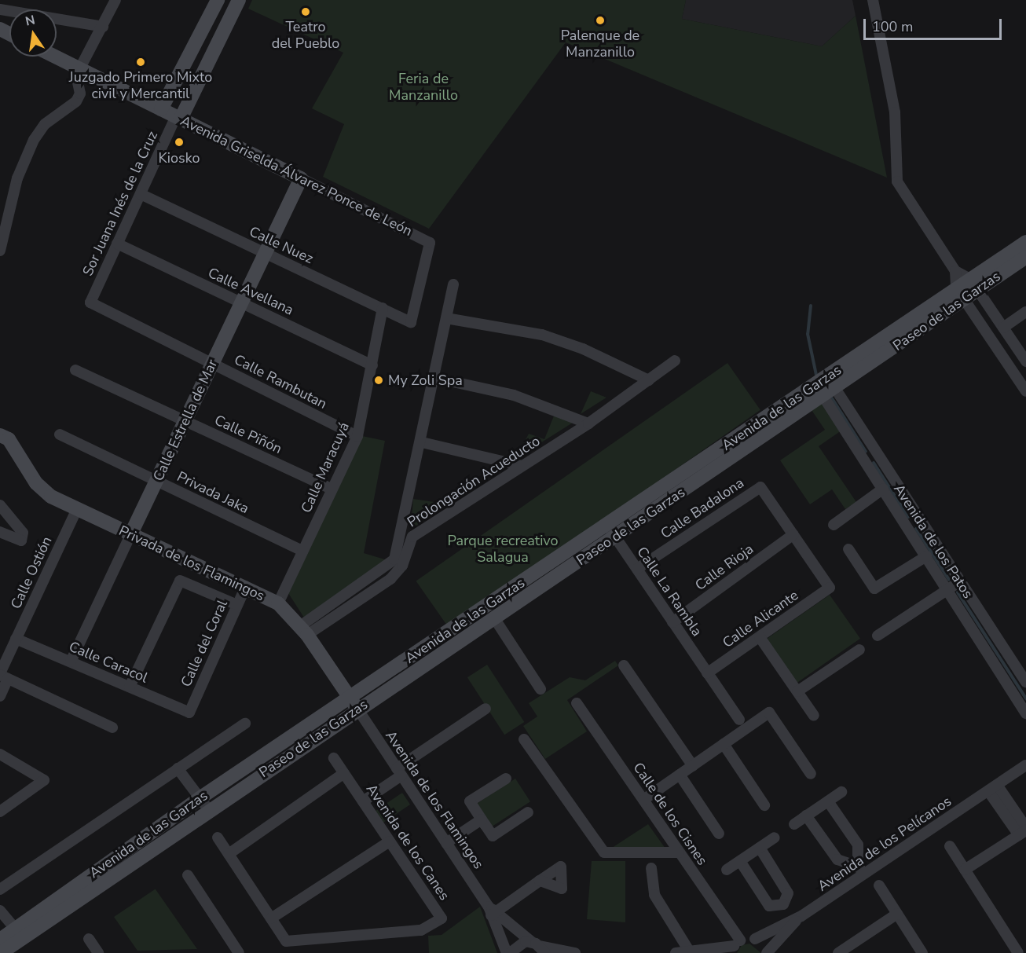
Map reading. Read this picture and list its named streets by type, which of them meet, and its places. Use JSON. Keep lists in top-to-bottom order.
{
  "streets": {
    "main road": [
      "Avenida Griselda Álvarez Ponce de León",
      "Paseo de las Garzas",
      "Avenida de las Garzas",
      "Calle Estrella de Mar",
      "Privada de los Flamingos"
    ],
    "street": [
      "Sor Juana Inés de la Cruz",
      "Calle Nuez",
      "Calle Avellana",
      "Calle Rambutan",
      "Calle Piñón",
      "Calle Maracuyá",
      "Prolongación Acueducto",
      "Privada Jaka",
      "Calle Badalona",
      "Avenida de los Patos",
      "Calle Rioja",
      "Calle Ostión",
      "Calle La Rambla",
      "Calle Alicante",
      "Calle del Coral",
      "Calle Caracol",
      "Avenida de los Flamingos",
      "Calle de los Cisnes",
      "Avenida de los Canes",
      "Avenida de los Pelícanos"
    ]
  },
  "crossings": [
    ["Avenida Griselda Álvarez Ponce de León", "Sor Juana Inés de la Cruz"],
    ["Avenida Griselda Álvarez Ponce de León", "Calle Nuez"],
    ["Avenida Griselda Álvarez Ponce de León", "Calle Estrella de Mar"],
    ["Sor Juana Inés de la Cruz", "Calle Nuez"],
    ["Sor Juana Inés de la Cruz", "Calle Avellana"],
    ["Sor Juana Inés de la Cruz", "Calle Rambutan"],
    ["Calle Nuez", "Calle Estrella de Mar"],
    ["Calle Nuez", "Calle Maracuyá"],
    ["Calle Avellana", "Calle Estrella de Mar"],
    ["Calle Avellana", "Calle Maracuyá"],
    ["Paseo de las Garzas", "Avenida de las Garzas"],
    ["Paseo de las Garzas", "Privada de los Flamingos"],
    ["Paseo de las Garzas", "Calle La Rambla"],
    ["Paseo de las Garzas", "Avenida de los Flamingos"],
    ["Calle Rambutan", "Calle Estrella de Mar"],
    ["Calle Rambutan", "Calle Maracuyá"],
    ["Avenida de las Garzas", "Avenida de los Patos"],
    ["Avenida de las Garzas", "Privada de los Flamingos"],
    ["Avenida de las Garzas", "Calle La Rambla"],
    ["Avenida de las Garzas", "Avenida de los Flamingos"],
    ["Calle Estrella de Mar", "Calle Piñón"],
    ["Calle Estrella de Mar", "Privada Jaka"],
    ["Calle Estrella de Mar", "Privada de los Flamingos"],
    ["Calle Estrella de Mar", "Calle Caracol"],
    ["Calle Piñón", "Calle Maracuyá"],
    ["Calle Maracuyá", "Privada Jaka"],
    ["Calle Maracuyá", "Privada de los Flamingos"],
    ["Prolongación Acueducto", "Privada de los Flamingos"],
    ["Calle Badalona", "Calle Rioja"],
    ["Calle Badalona", "Calle La Rambla"],
    ["Calle Badalona", "Calle Alicante"],
    ["Privada de los Flamingos", "Calle Ostión"],
    ["Privada de los Flamingos", "Calle del Coral"],
    ["Privada de los Flamingos", "Avenida de los Flamingos"],
    ["Calle Rioja", "Calle La Rambla"],
    ["Calle Rioja", "Calle Alicante"],
    ["Calle Ostión", "Calle Caracol"],
    ["Calle La Rambla", "Calle Alicante"],
    ["Calle del Coral", "Calle Caracol"]
  ],
  "parks": ["Feria de Manzanillo", "Parque recreativo Salagua"],
  "places": [
    "Teatro del Pueblo",
    "Palenque de Manzanillo",
    "Juzgado Primero Mixto civil y Mercantil",
    "Kiosko",
    "My Zoli Spa"
  ],
  "scale_bar": "100 m",
  "north": "top"
}
